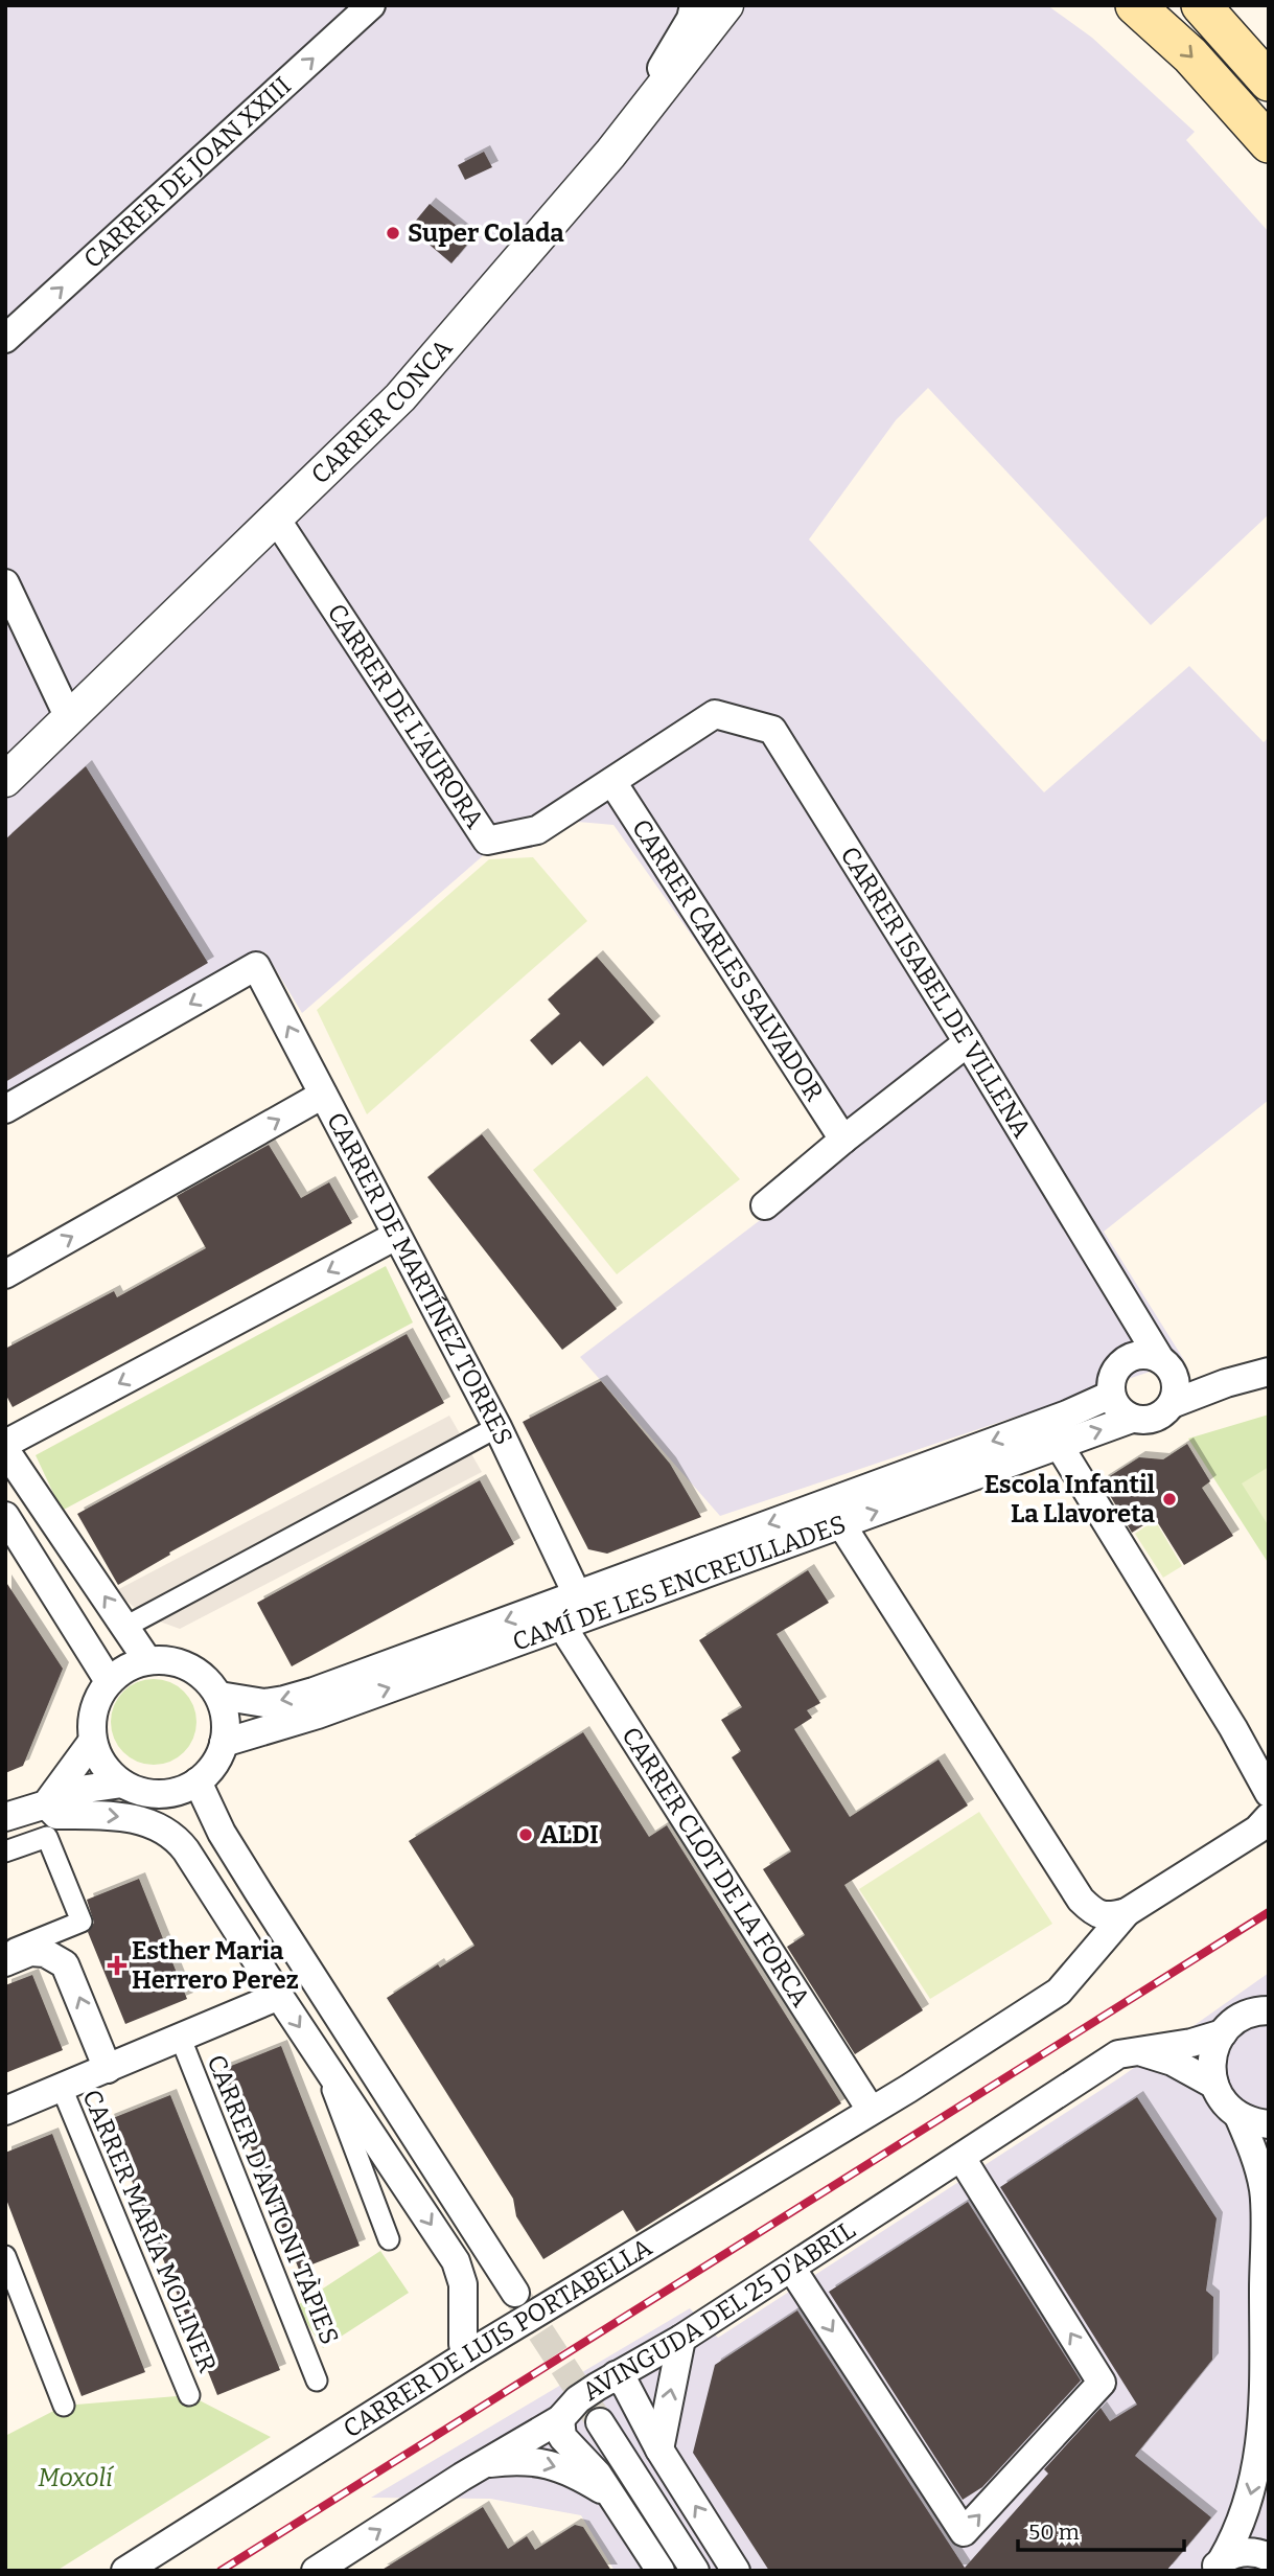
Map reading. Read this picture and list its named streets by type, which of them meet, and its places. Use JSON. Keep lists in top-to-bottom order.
{
  "streets": {
    "street": [
      "CARRER DE JOAN XXIII",
      "CARRER CONCA",
      "CARRER DE L'AURORA",
      "CARRER CARLES SALVADOR",
      "CARRER ISABEL DE VILLENA",
      "CARRER DE MARTÍNEZ TORRES",
      "CAMÍ DE LES ENCREULLADES",
      "CARRER CLOT DE LA FORCA",
      "CARRER D'ANTONI TÀPIES",
      "CARRER MARÍA MOLINER",
      "AVINGUDA DEL 25 D'ABRIL",
      "CARRER DE LUIS PORTABELLA"
    ]
  },
  "crossings": [
    ["CARRER CONCA", "CARRER DE L'AURORA"],
    ["CARRER DE L'AURORA", "CARRER CARLES SALVADOR"],
    ["CARRER DE L'AURORA", "CARRER ISABEL DE VILLENA"],
    ["CARRER ISABEL DE VILLENA", "CAMÍ DE LES ENCREULLADES"],
    ["CARRER DE MARTÍNEZ TORRES", "CAMÍ DE LES ENCREULLADES"],
    ["CAMÍ DE LES ENCREULLADES", "CARRER CLOT DE LA FORCA"],
    ["CARRER CLOT DE LA FORCA", "CARRER DE LUIS PORTABELLA"]
  ],
  "one_way": ["CARRER DE JOAN XXIII"],
  "parks": ["Moxolí"],
  "places": {
    "other": ["Super Colada", "Escola Infantil La Llavoreta", "ALDI"],
    "health": ["Esther Maria Herrero Perez"]
  },
  "scale_bar": "50 m"
}
